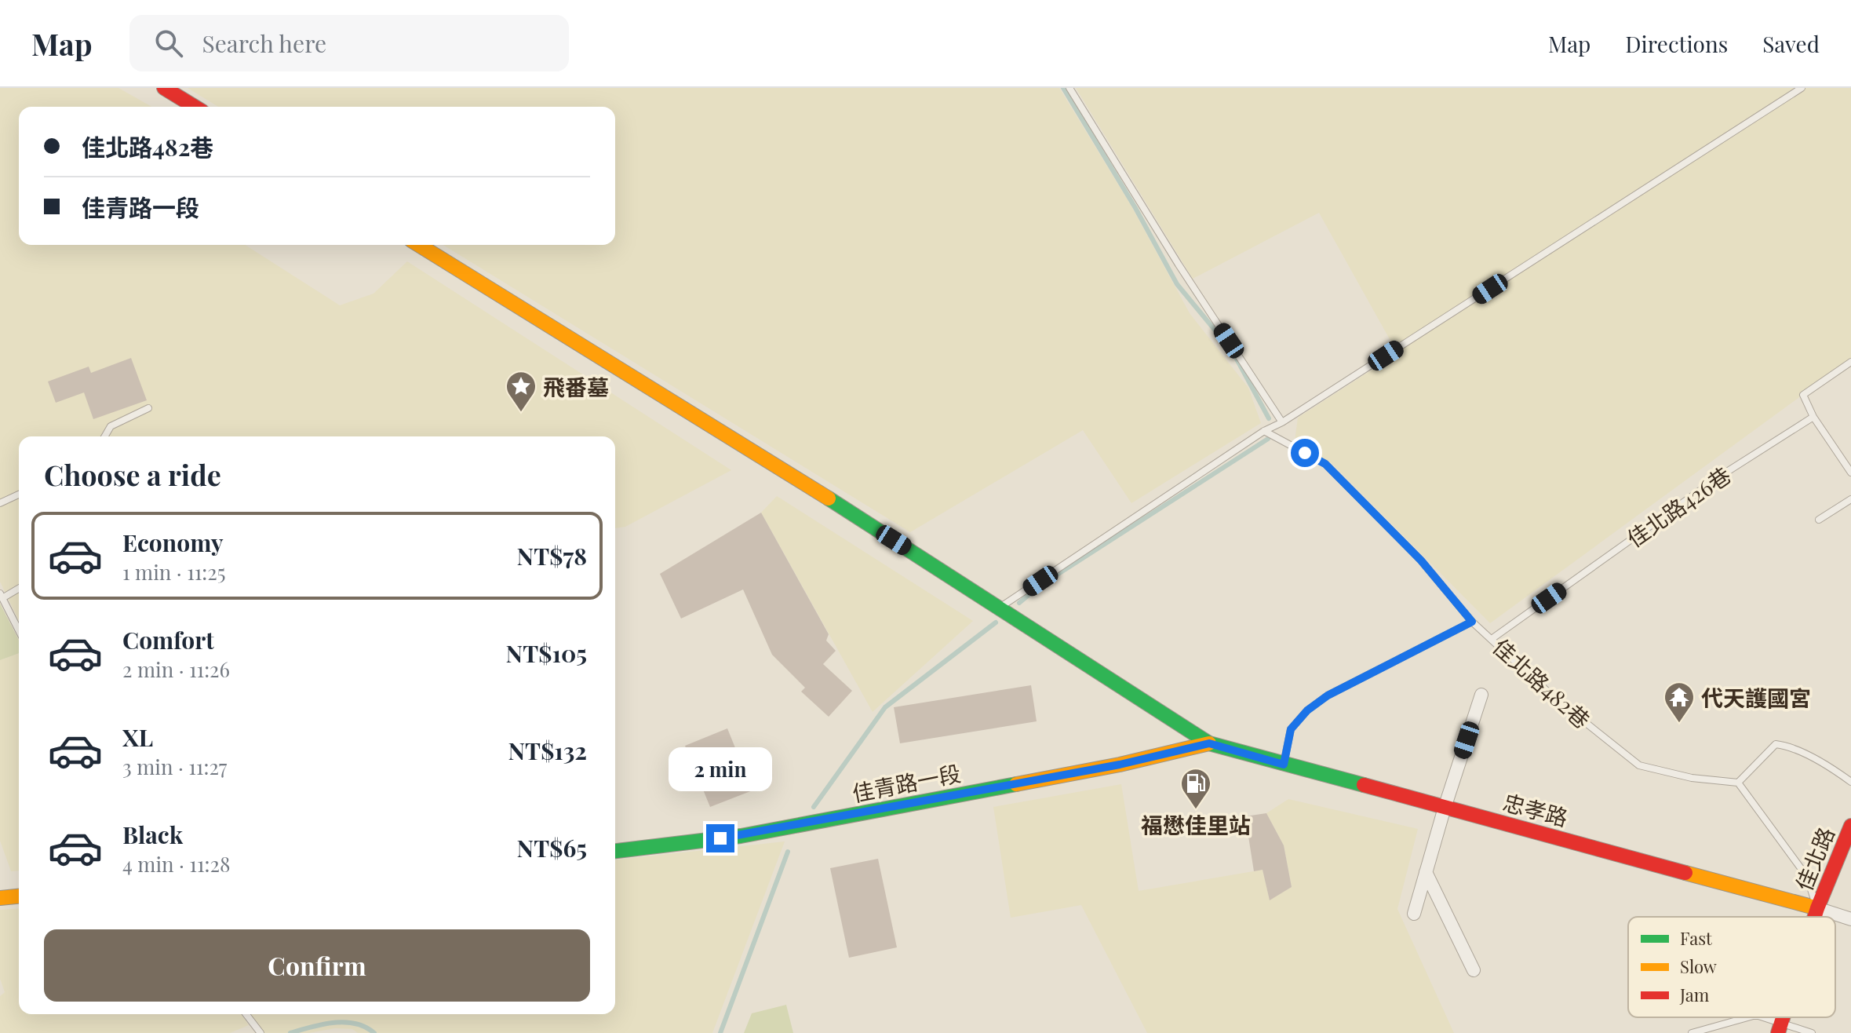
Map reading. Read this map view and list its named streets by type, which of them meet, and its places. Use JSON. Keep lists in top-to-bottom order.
{
  "streets": {
    "street": ["佳青路一段", "忠孝路", "佳北路"],
    "lane": ["佳北路426巷", "佳北路482巷"]
  },
  "crossings": [
    ["佳北路426巷", "佳北路482巷"],
    ["佳青路一段", "忠孝路"],
    ["忠孝路", "佳北路"]
  ],
  "places": {
    "place": ["飛番墓"],
    "temple": ["代天護國宮"],
    "fuel station": ["福懋佳里站"]
  },
  "legend": ["Fast", "Slow", "Jam"],
  "page": {
    "header": "Map",
    "search": "Search here",
    "nav": ["Map", "Directions", "Saved"],
    "banner": ["佳北路482巷", "佳青路一段"],
    "heading": "Choose a ride",
    "list": [
      {
        "name": "Economy",
        "note": "1 min · 11:25",
        "value": "NT$78"
      },
      {
        "name": "Comfort",
        "note": "2 min · 11:26",
        "value": "NT$105"
      },
      {
        "name": "XL",
        "note": "3 min · 11:27",
        "value": "NT$132"
      },
      {
        "name": "Black",
        "note": "4 min · 11:28",
        "value": "NT$65"
      }
    ],
    "bubble": "2 min",
    "buttons": "Confirm"
  }
}
